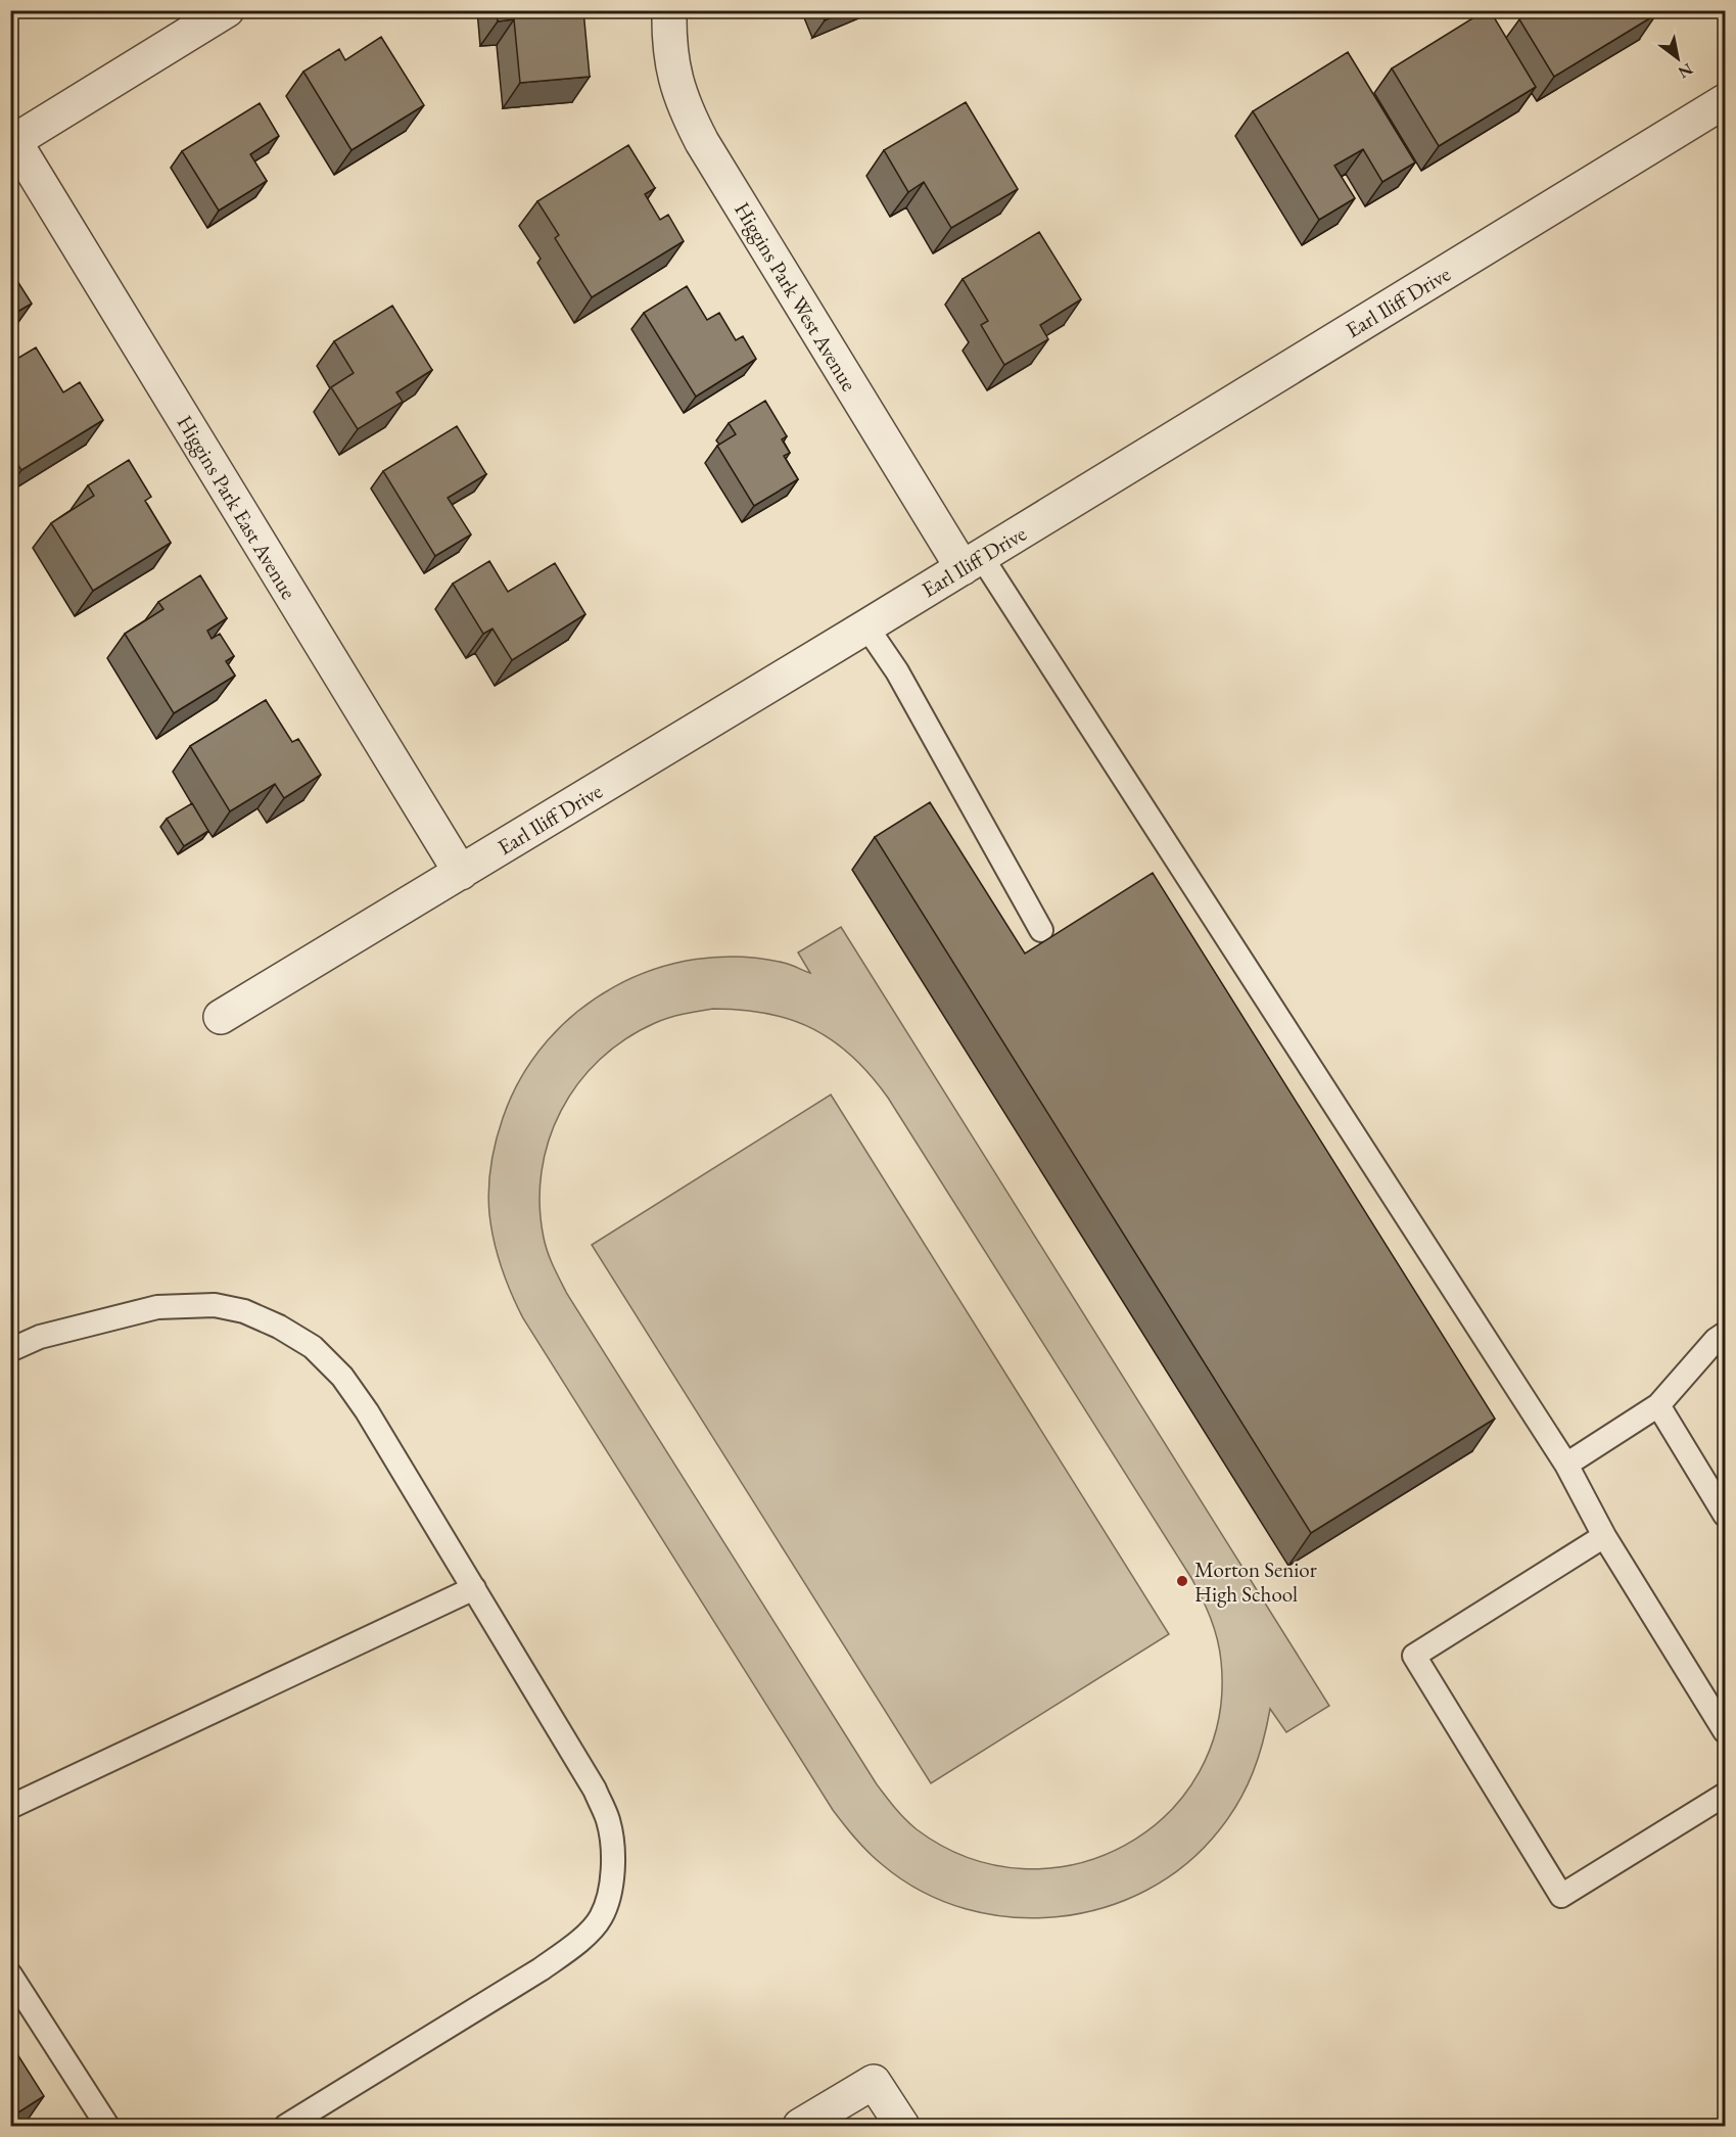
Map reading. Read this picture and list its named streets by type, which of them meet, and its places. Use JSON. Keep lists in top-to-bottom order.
{
  "streets": {
    "street": ["Higgins Park West Avenue", "Earl Iliff Drive", "Higgins Park East Avenue"]
  },
  "crossings": [
    ["Higgins Park West Avenue", "Earl Iliff Drive"],
    ["Earl Iliff Drive", "Higgins Park East Avenue"]
  ],
  "places": ["Morton Senior High School"],
  "north": "bottom right"
}
